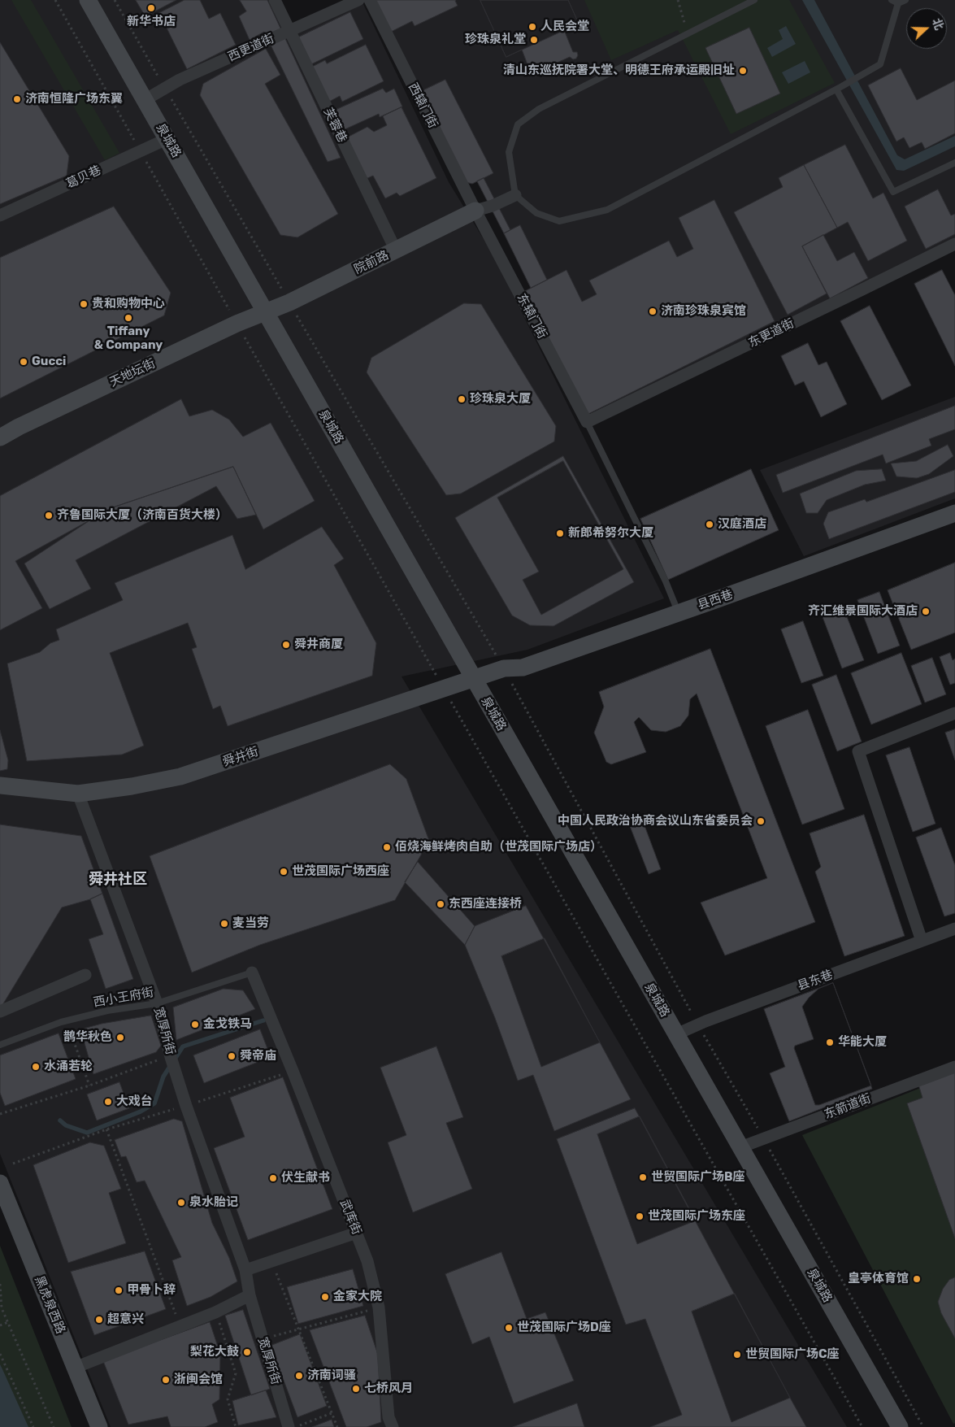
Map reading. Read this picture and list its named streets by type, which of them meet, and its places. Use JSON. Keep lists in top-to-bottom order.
{
  "streets": {
    "main road": [
      "泉城路",
      "院前路",
      "天地坛街",
      "县西巷",
      "舜井街",
      "黑虎泉西路"
    ],
    "street": [
      "西更道街",
      "西辕门街",
      "芙蓉巷",
      "葛贝巷",
      "东辕门街",
      "东更道街",
      "县东巷",
      "宽厚所街",
      "东箭道街",
      "武库街"
    ],
    "lane": ["西小王府街"]
  },
  "crossings": [
    ["西更道街", "芙蓉巷"],
    ["西更道街", "泉城路"],
    ["西辕门街", "院前路"],
    ["西辕门街", "东辕门街"],
    ["芙蓉巷", "院前路"],
    ["泉城路", "葛贝巷"],
    ["泉城路", "院前路"],
    ["泉城路", "天地坛街"],
    ["泉城路", "县西巷"],
    ["泉城路", "舜井街"],
    ["泉城路", "县东巷"],
    ["泉城路", "东箭道街"],
    ["院前路", "东辕门街"],
    ["院前路", "天地坛街"],
    ["东辕门街", "东更道街"],
    ["县西巷", "舜井街"],
    ["舜井街", "宽厚所街"],
    ["西小王府街", "宽厚所街"],
    ["西小王府街", "武库街"]
  ],
  "districts": ["舜井社区"],
  "places": [
    "新华书店",
    "人民会堂",
    "珍珠泉礼堂",
    "清山东巡抚院署大堂、明德王府承运殿旧址",
    "济南恒隆广场东翼",
    "贵和购物中心",
    "济南珍珠泉宾馆",
    "Tiffany & Company",
    "Gucci",
    "珍珠泉大厦",
    "齐鲁国际大厦（济南百货大楼）",
    "汉庭酒店",
    "新郎希努尔大厦",
    "齐汇维景国际大酒店",
    "舜井商厦",
    "中国人民政治协商会议山东省委员会",
    "佰烧海鲜烤肉自助（世茂国际广场店）",
    "世茂国际广场西座",
    "东西座连接桥",
    "麦当劳",
    "金戈铁马",
    "鹊华秋色",
    "华能大厦",
    "舜帝庙",
    "水涌若轮",
    "大戏台",
    "世贸国际广场B座",
    "伏生献书",
    "泉水胎记",
    "世茂国际广场东座",
    "皇亭体育馆",
    "甲骨卜辞",
    "金家大院",
    "超意兴",
    "世茂国际广场D座",
    "梨花大鼓",
    "世贸国际广场C座",
    "济南词骚",
    "浙闽会馆",
    "七桥风月"
  ],
  "north": "right"
}
